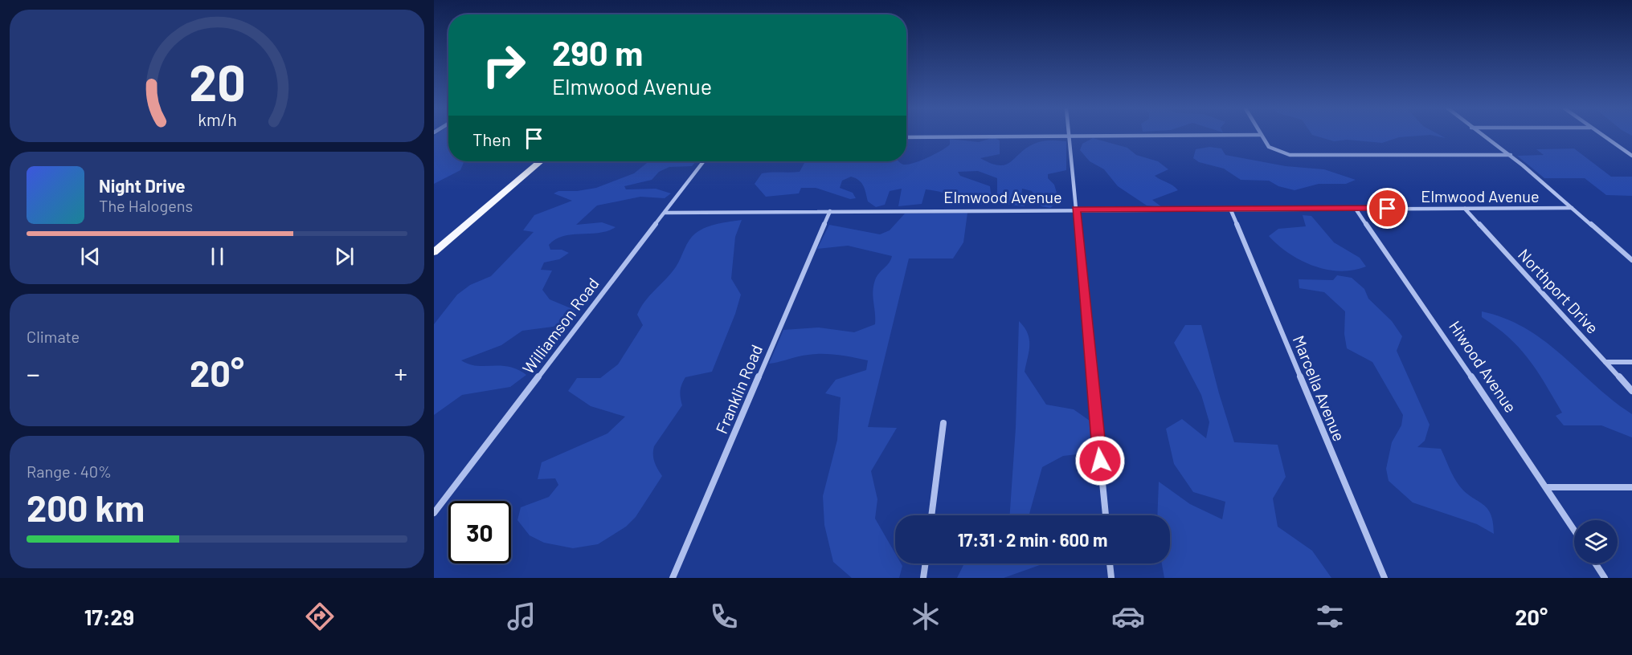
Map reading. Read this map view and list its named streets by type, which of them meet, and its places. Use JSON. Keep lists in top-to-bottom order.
{
  "streets": {
    "street": [
      "Elmwood Avenue",
      "Northport Drive",
      "Williamson Road",
      "Hiwood Avenue",
      "Marcella Avenue",
      "Franklin Road"
    ]
  },
  "crossings": [
    ["Elmwood Avenue", "Northport Drive"],
    ["Elmwood Avenue", "Williamson Road"],
    ["Elmwood Avenue", "Hiwood Avenue"],
    ["Elmwood Avenue", "Marcella Avenue"],
    ["Elmwood Avenue", "Franklin Road"]
  ],
  "page": {
    "turn": ["290 m", "Elmwood Avenue"],
    "then": "Then",
    "song": ["Night Drive", "The Halogens"],
    "tile": [
      "Climate",
      ["Range · 40%", "200 km"]
    ],
    "heat": ["−", "20°", "+"],
    "limit": "30",
    "trip": "17:31 · 2 min · 600 m",
    "tabs": ["17:29", "20°"],
    "gauge": ["20", "km/h"]
  }
}
